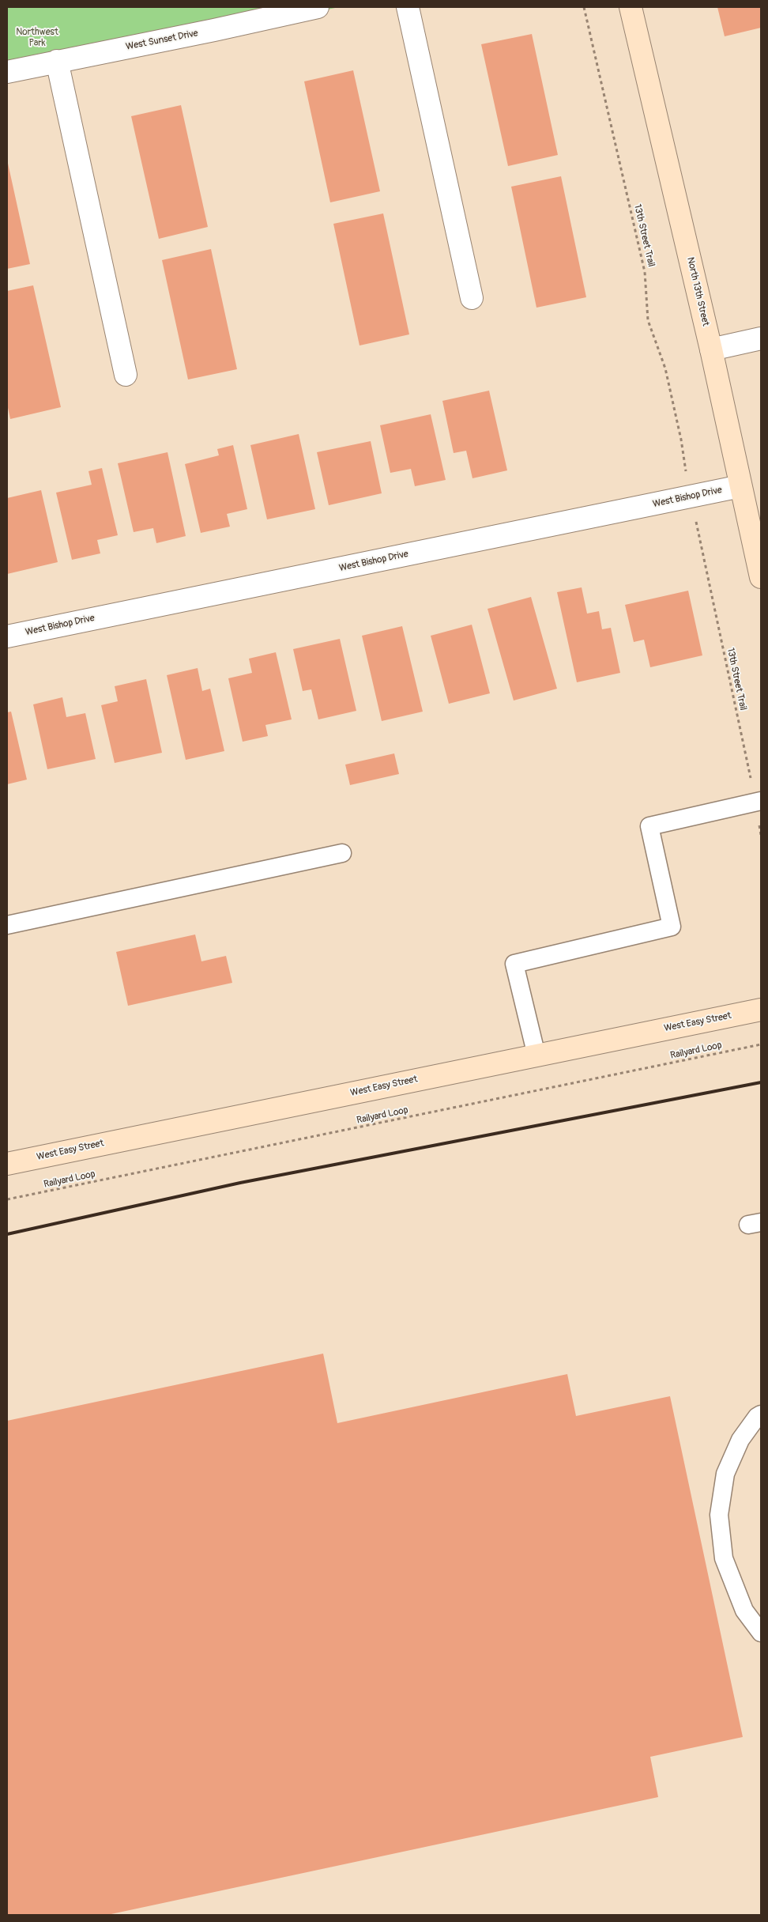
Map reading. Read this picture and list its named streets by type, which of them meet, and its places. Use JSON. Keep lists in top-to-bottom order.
{
  "streets": {
    "street": [
      "West Sunset Drive",
      "North 13th Street",
      "West Bishop Drive",
      "West Easy Street"
    ],
    "path": ["13th Street Trail", "Railyard Loop"]
  },
  "crossings": [
    ["North 13th Street", "West Bishop Drive"]
  ],
  "parks": ["Northwest Park"]
}
